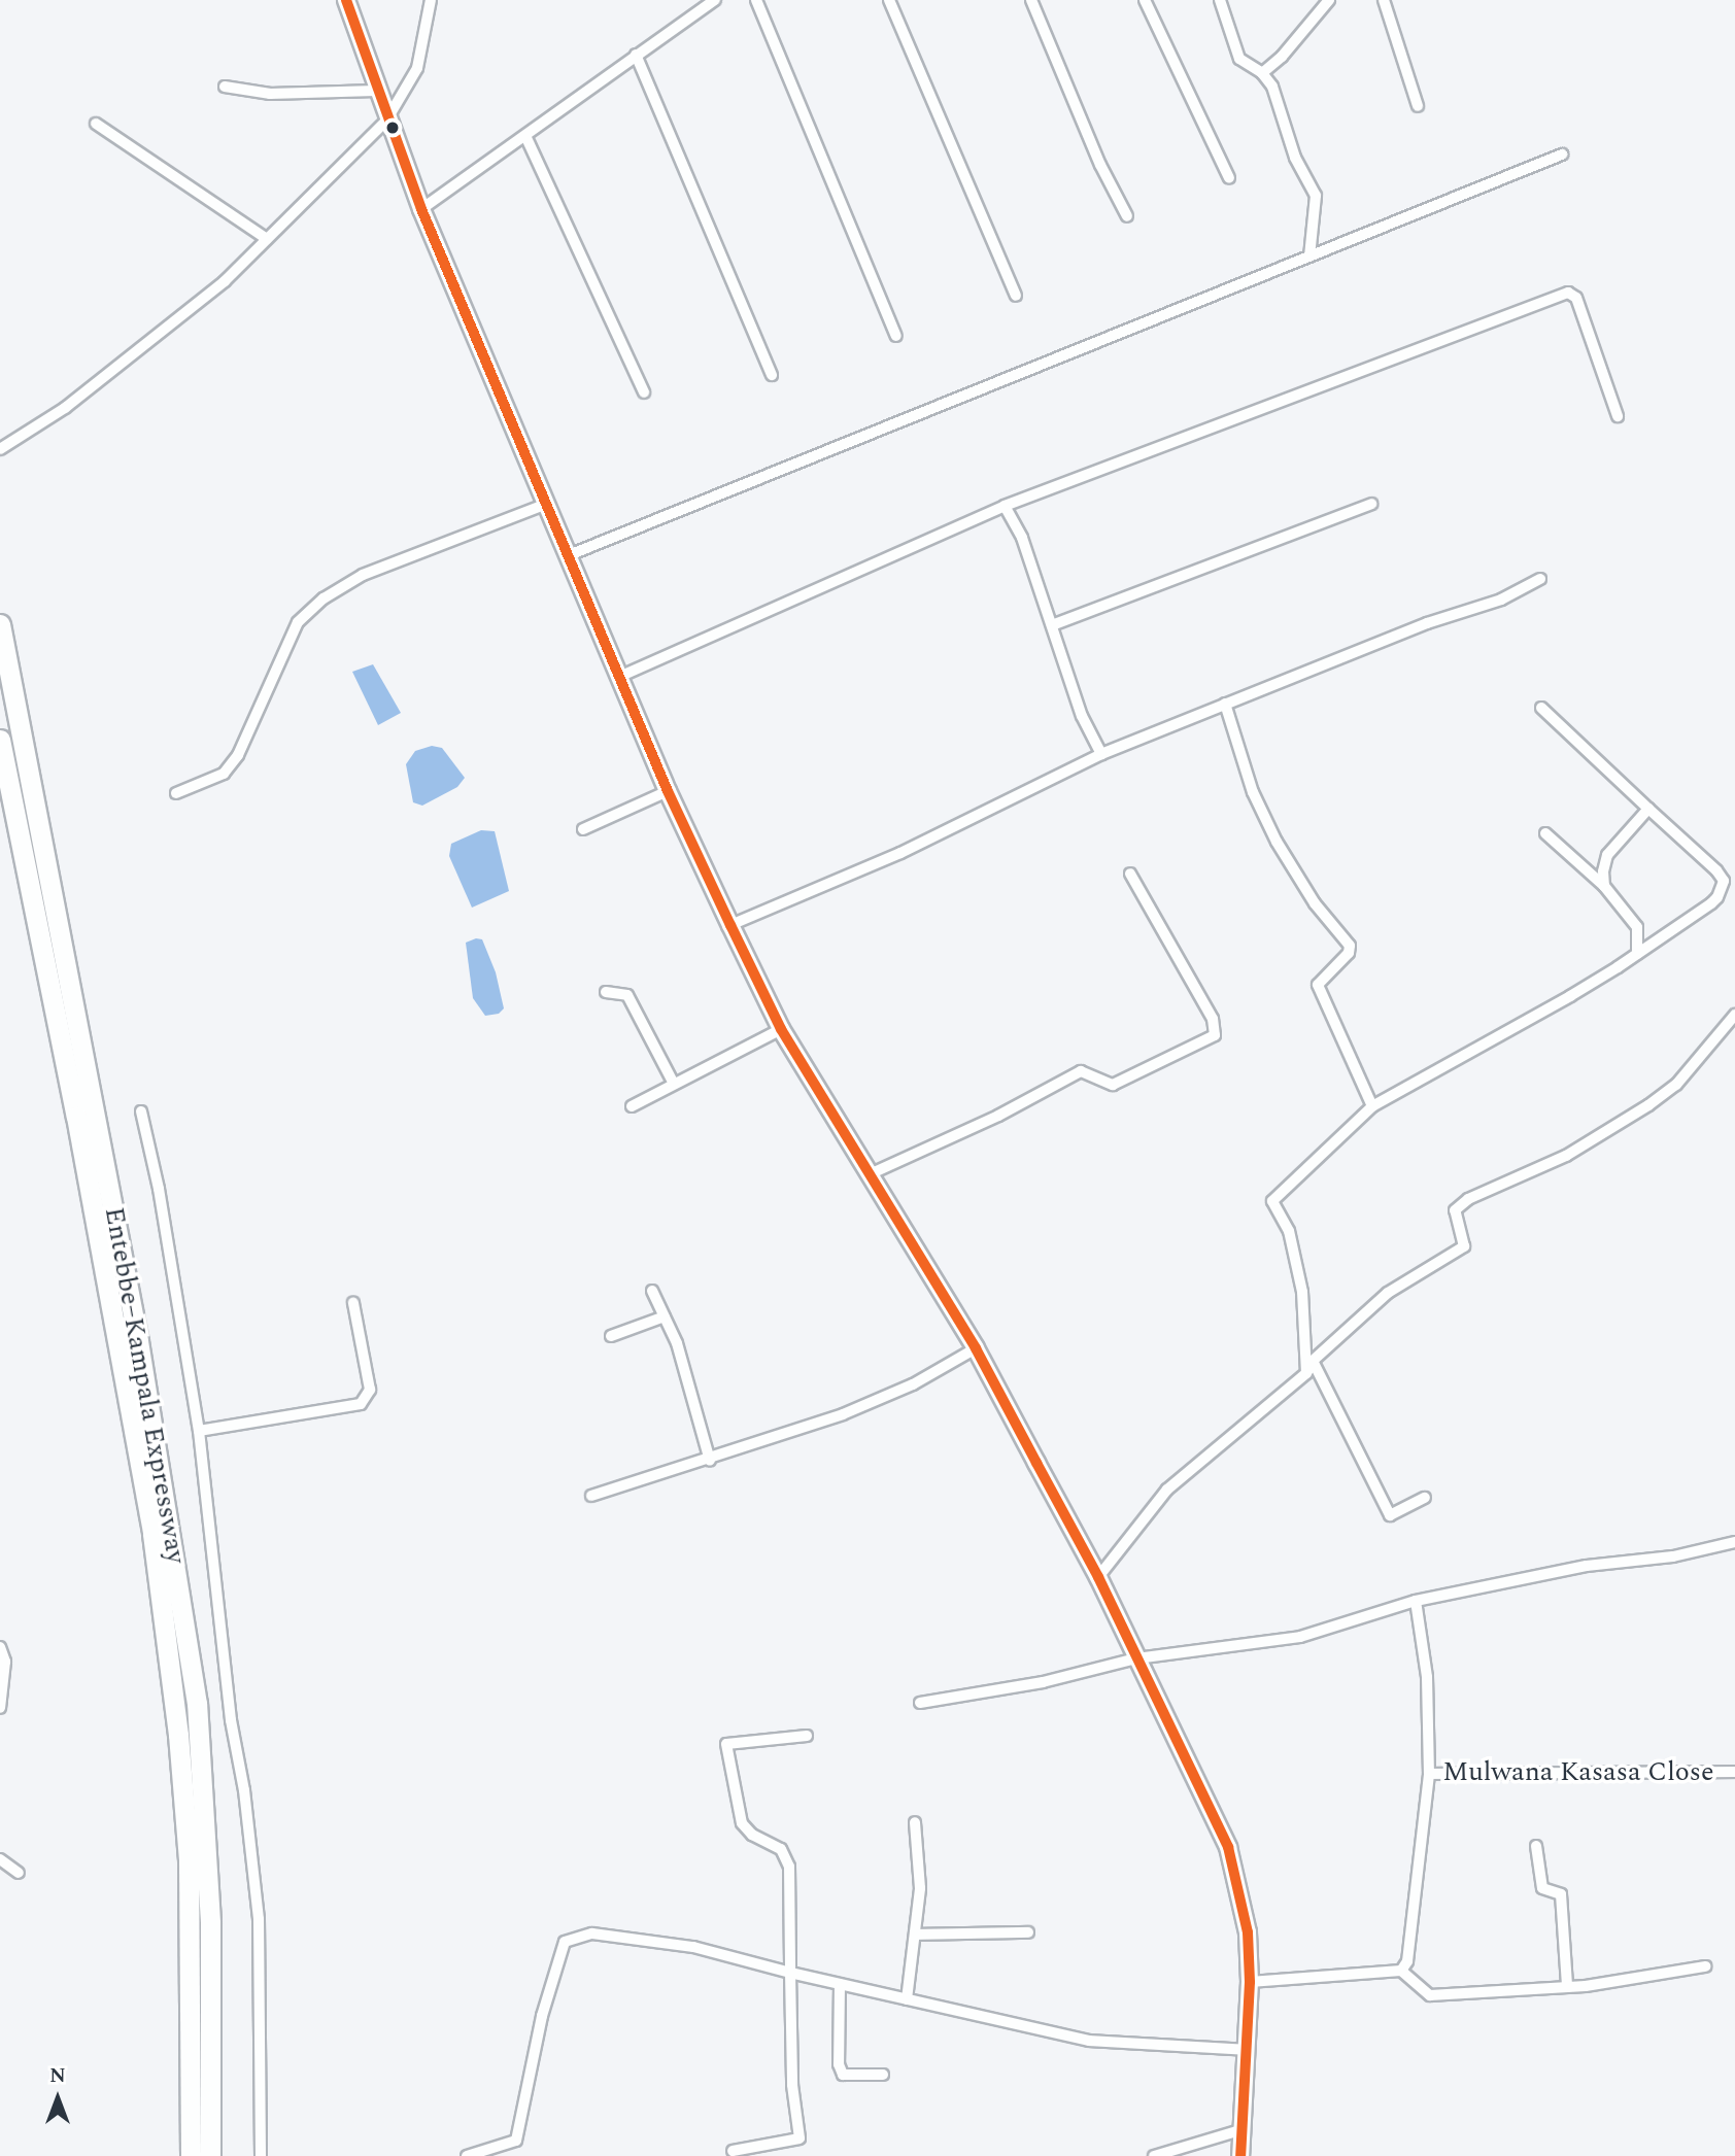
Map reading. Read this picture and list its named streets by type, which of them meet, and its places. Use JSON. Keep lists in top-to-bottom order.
{
  "streets": {
    "highway": ["Entebbe–Kampala Expressway"],
    "street": ["Mulwana Kasasa Close"]
  },
  "north": "top"
}
